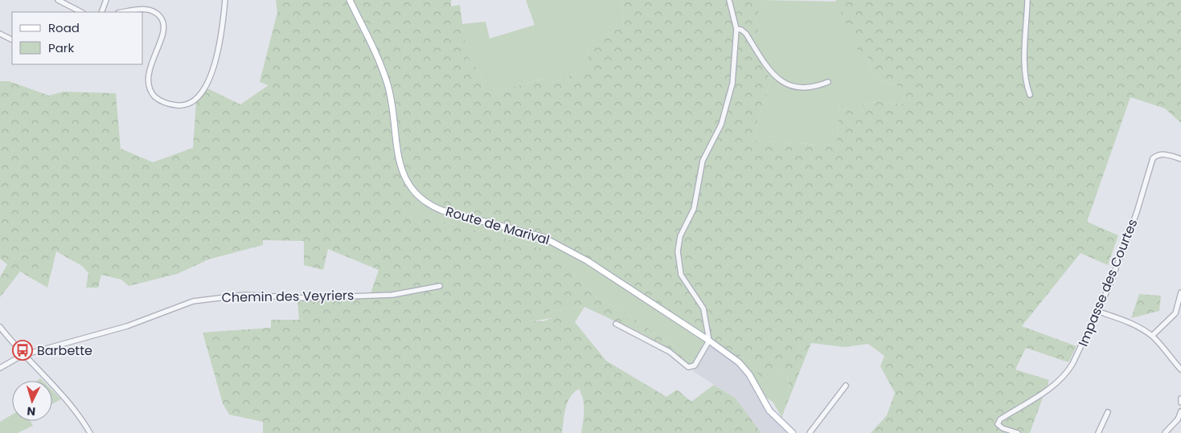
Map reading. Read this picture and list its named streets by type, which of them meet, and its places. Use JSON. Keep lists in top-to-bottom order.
{
  "streets": {
    "main road": ["Route de Marival"],
    "street": ["Impasse des Courtes", "Chemin des Veyriers"]
  },
  "places": {
    "bus stop": ["Barbette"]
  },
  "legend": ["Road", "Park"],
  "north": "bottom"
}
